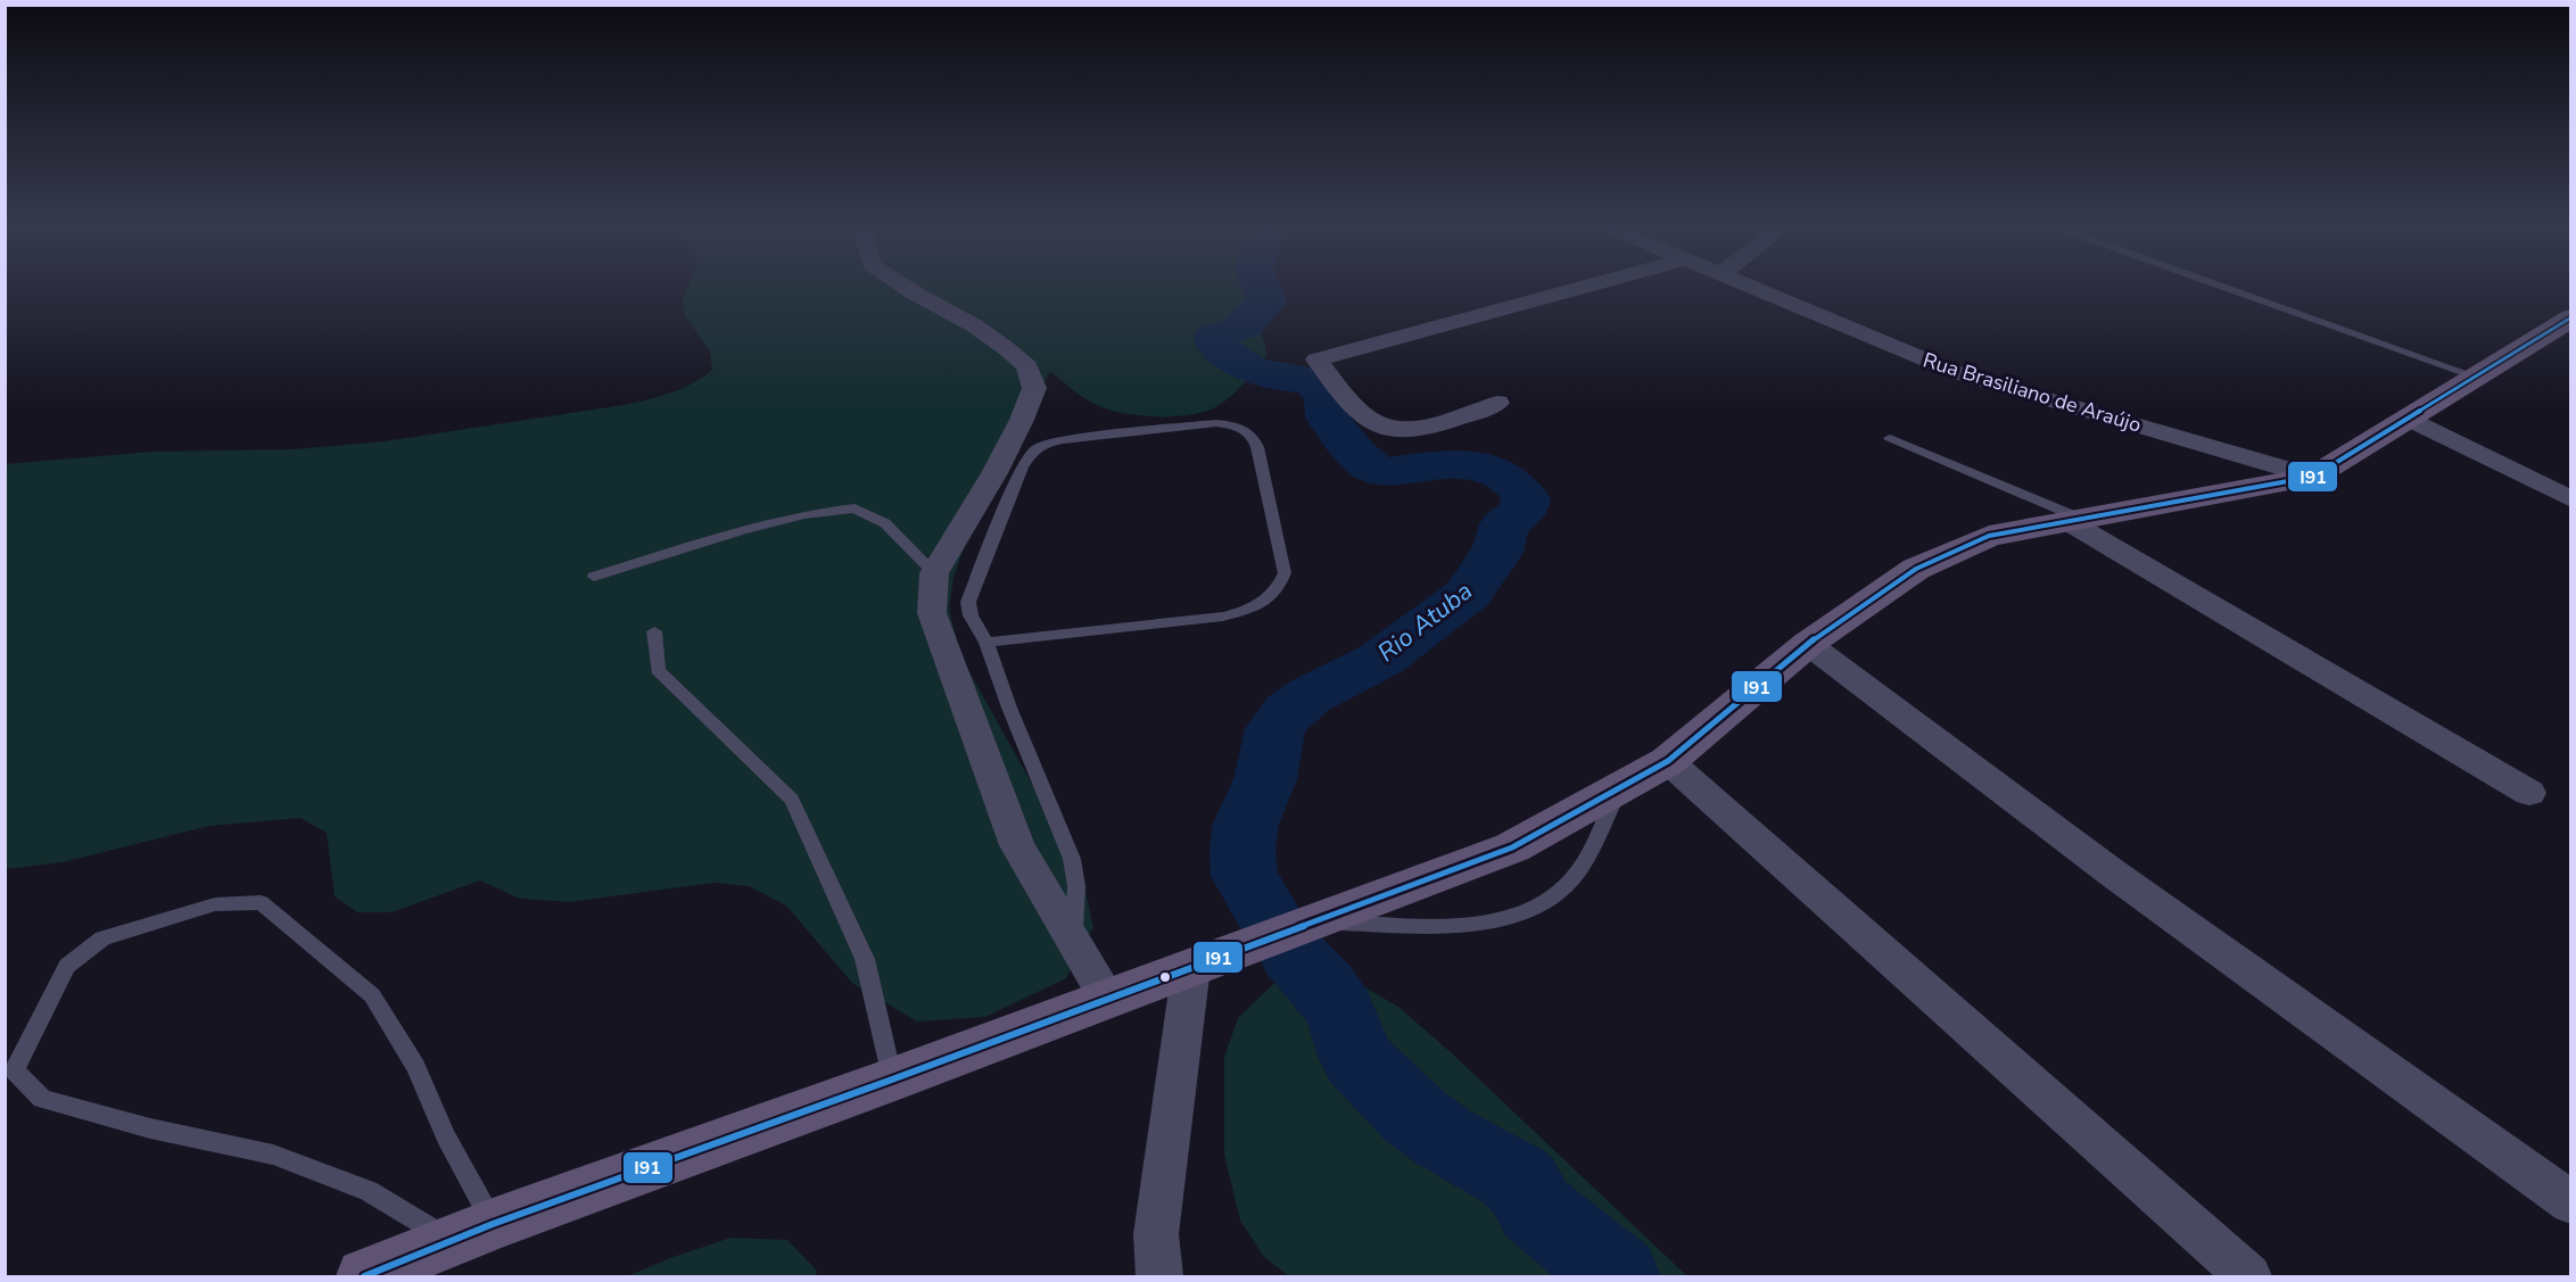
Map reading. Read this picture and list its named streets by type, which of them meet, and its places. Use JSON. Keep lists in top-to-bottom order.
{
  "streets": {
    "street": ["Rua Brasiliano de Araújo"]
  },
  "water": ["Rio Atuba"],
  "lines": ["transit line I91"]
}
